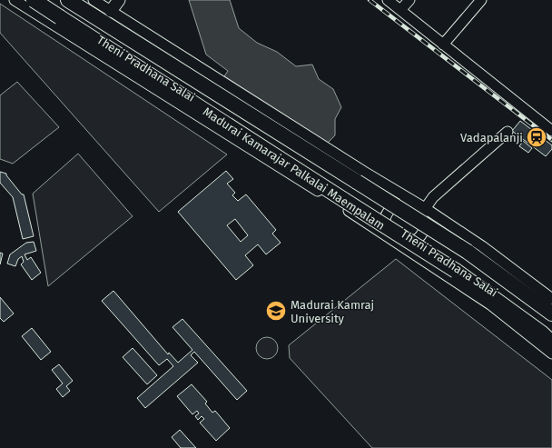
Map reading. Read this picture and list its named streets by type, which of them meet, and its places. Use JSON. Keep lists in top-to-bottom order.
{
  "streets": {
    "highway": ["Madurai Kamarajar Palkalai Maempalam"],
    "street": ["Theni Pradhana Salai"]
  },
  "places": {
    "station": ["Vadapalanji"],
    "school or university": ["Madurai Kamraj University"]
  }
}
